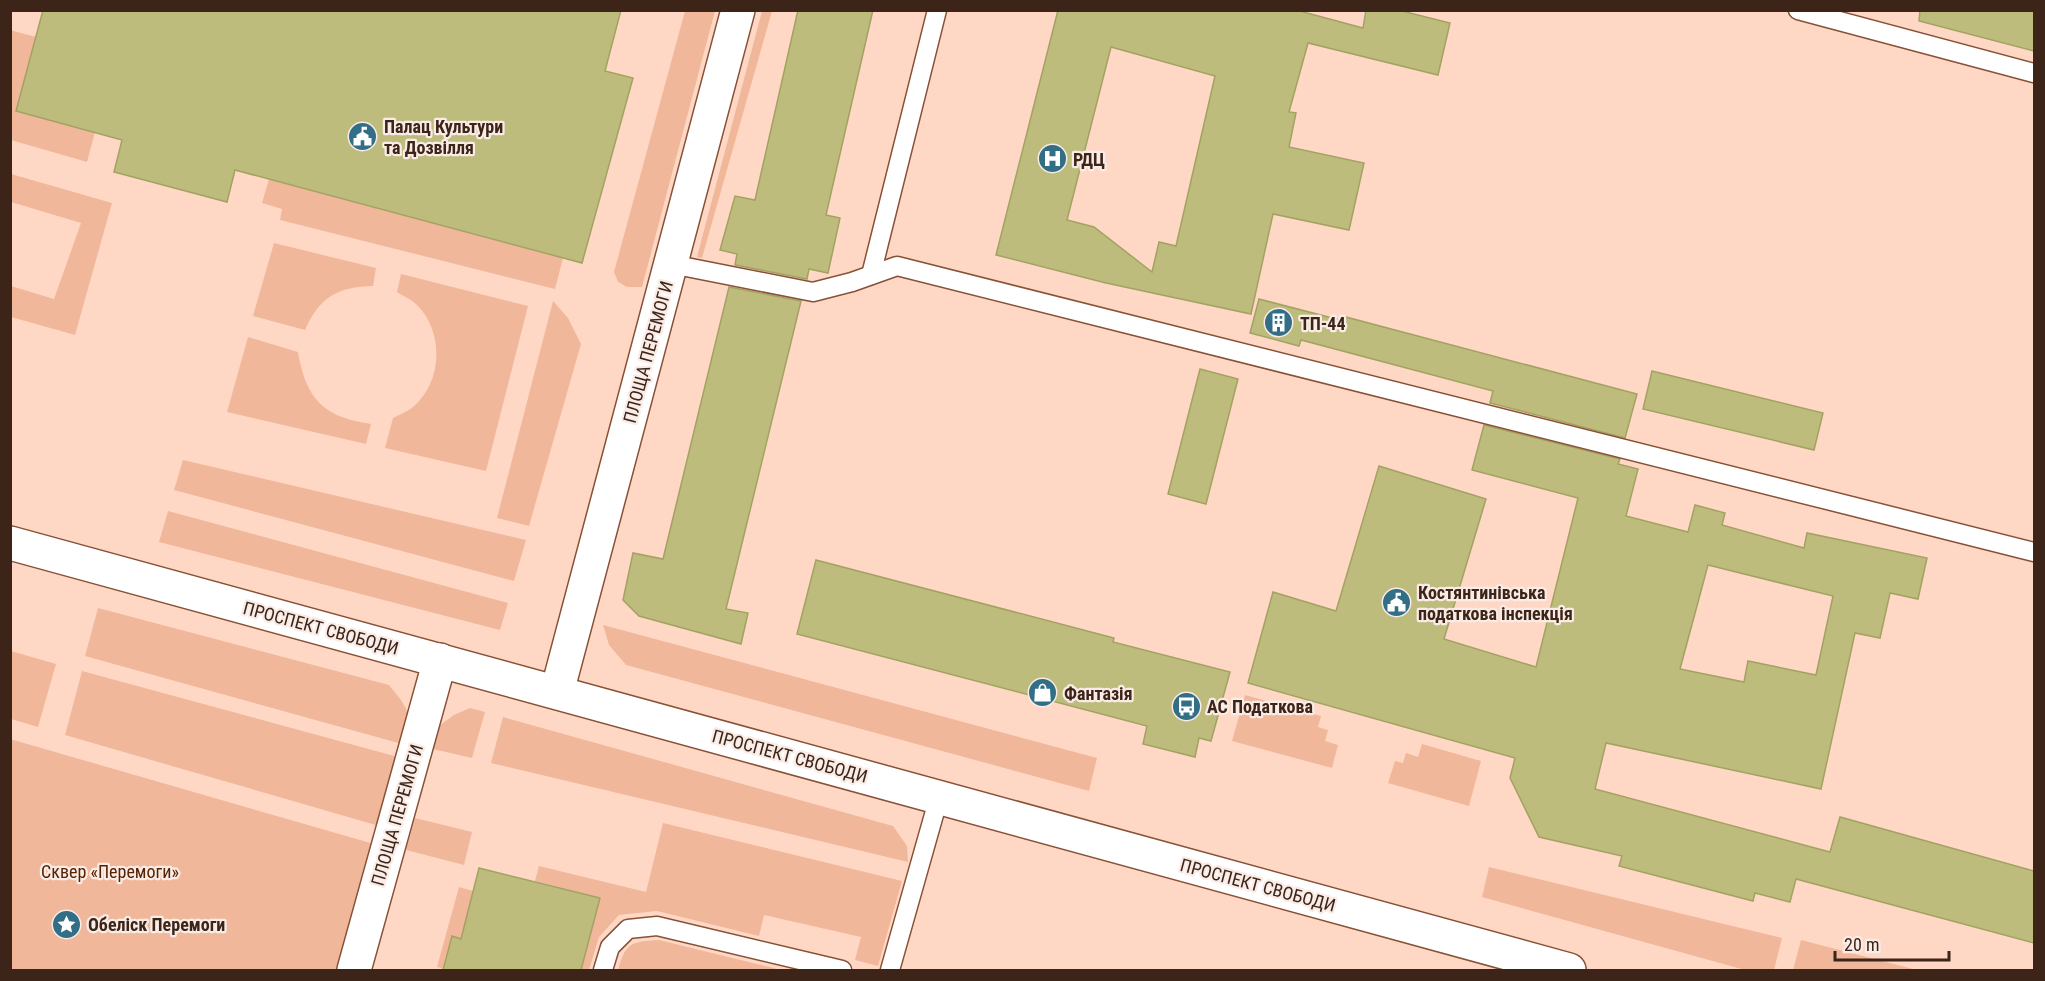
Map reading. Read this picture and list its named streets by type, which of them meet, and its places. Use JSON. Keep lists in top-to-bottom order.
{
  "streets": {
    "street": ["ПЛОЩА ПЕРЕМОГИ", "ПРОСПЕКТ СВОБОДИ"]
  },
  "crossings": [
    ["ПЛОЩА ПЕРЕМОГИ", "ПРОСПЕКТ СВОБОДИ"]
  ],
  "parks": ["Сквер «Перемоги»"],
  "places": {
    "public building": ["Палац Культури та Дозвілля", "Костянтинівська податкова інспекція"],
    "hospital": ["РДЦ"],
    "building": ["ТП-44"],
    "shop": ["Фантазія"],
    "bus stop": ["АС Податкова"],
    "place": ["Обеліск Перемоги"]
  },
  "scale_bar": "20 m"
}
